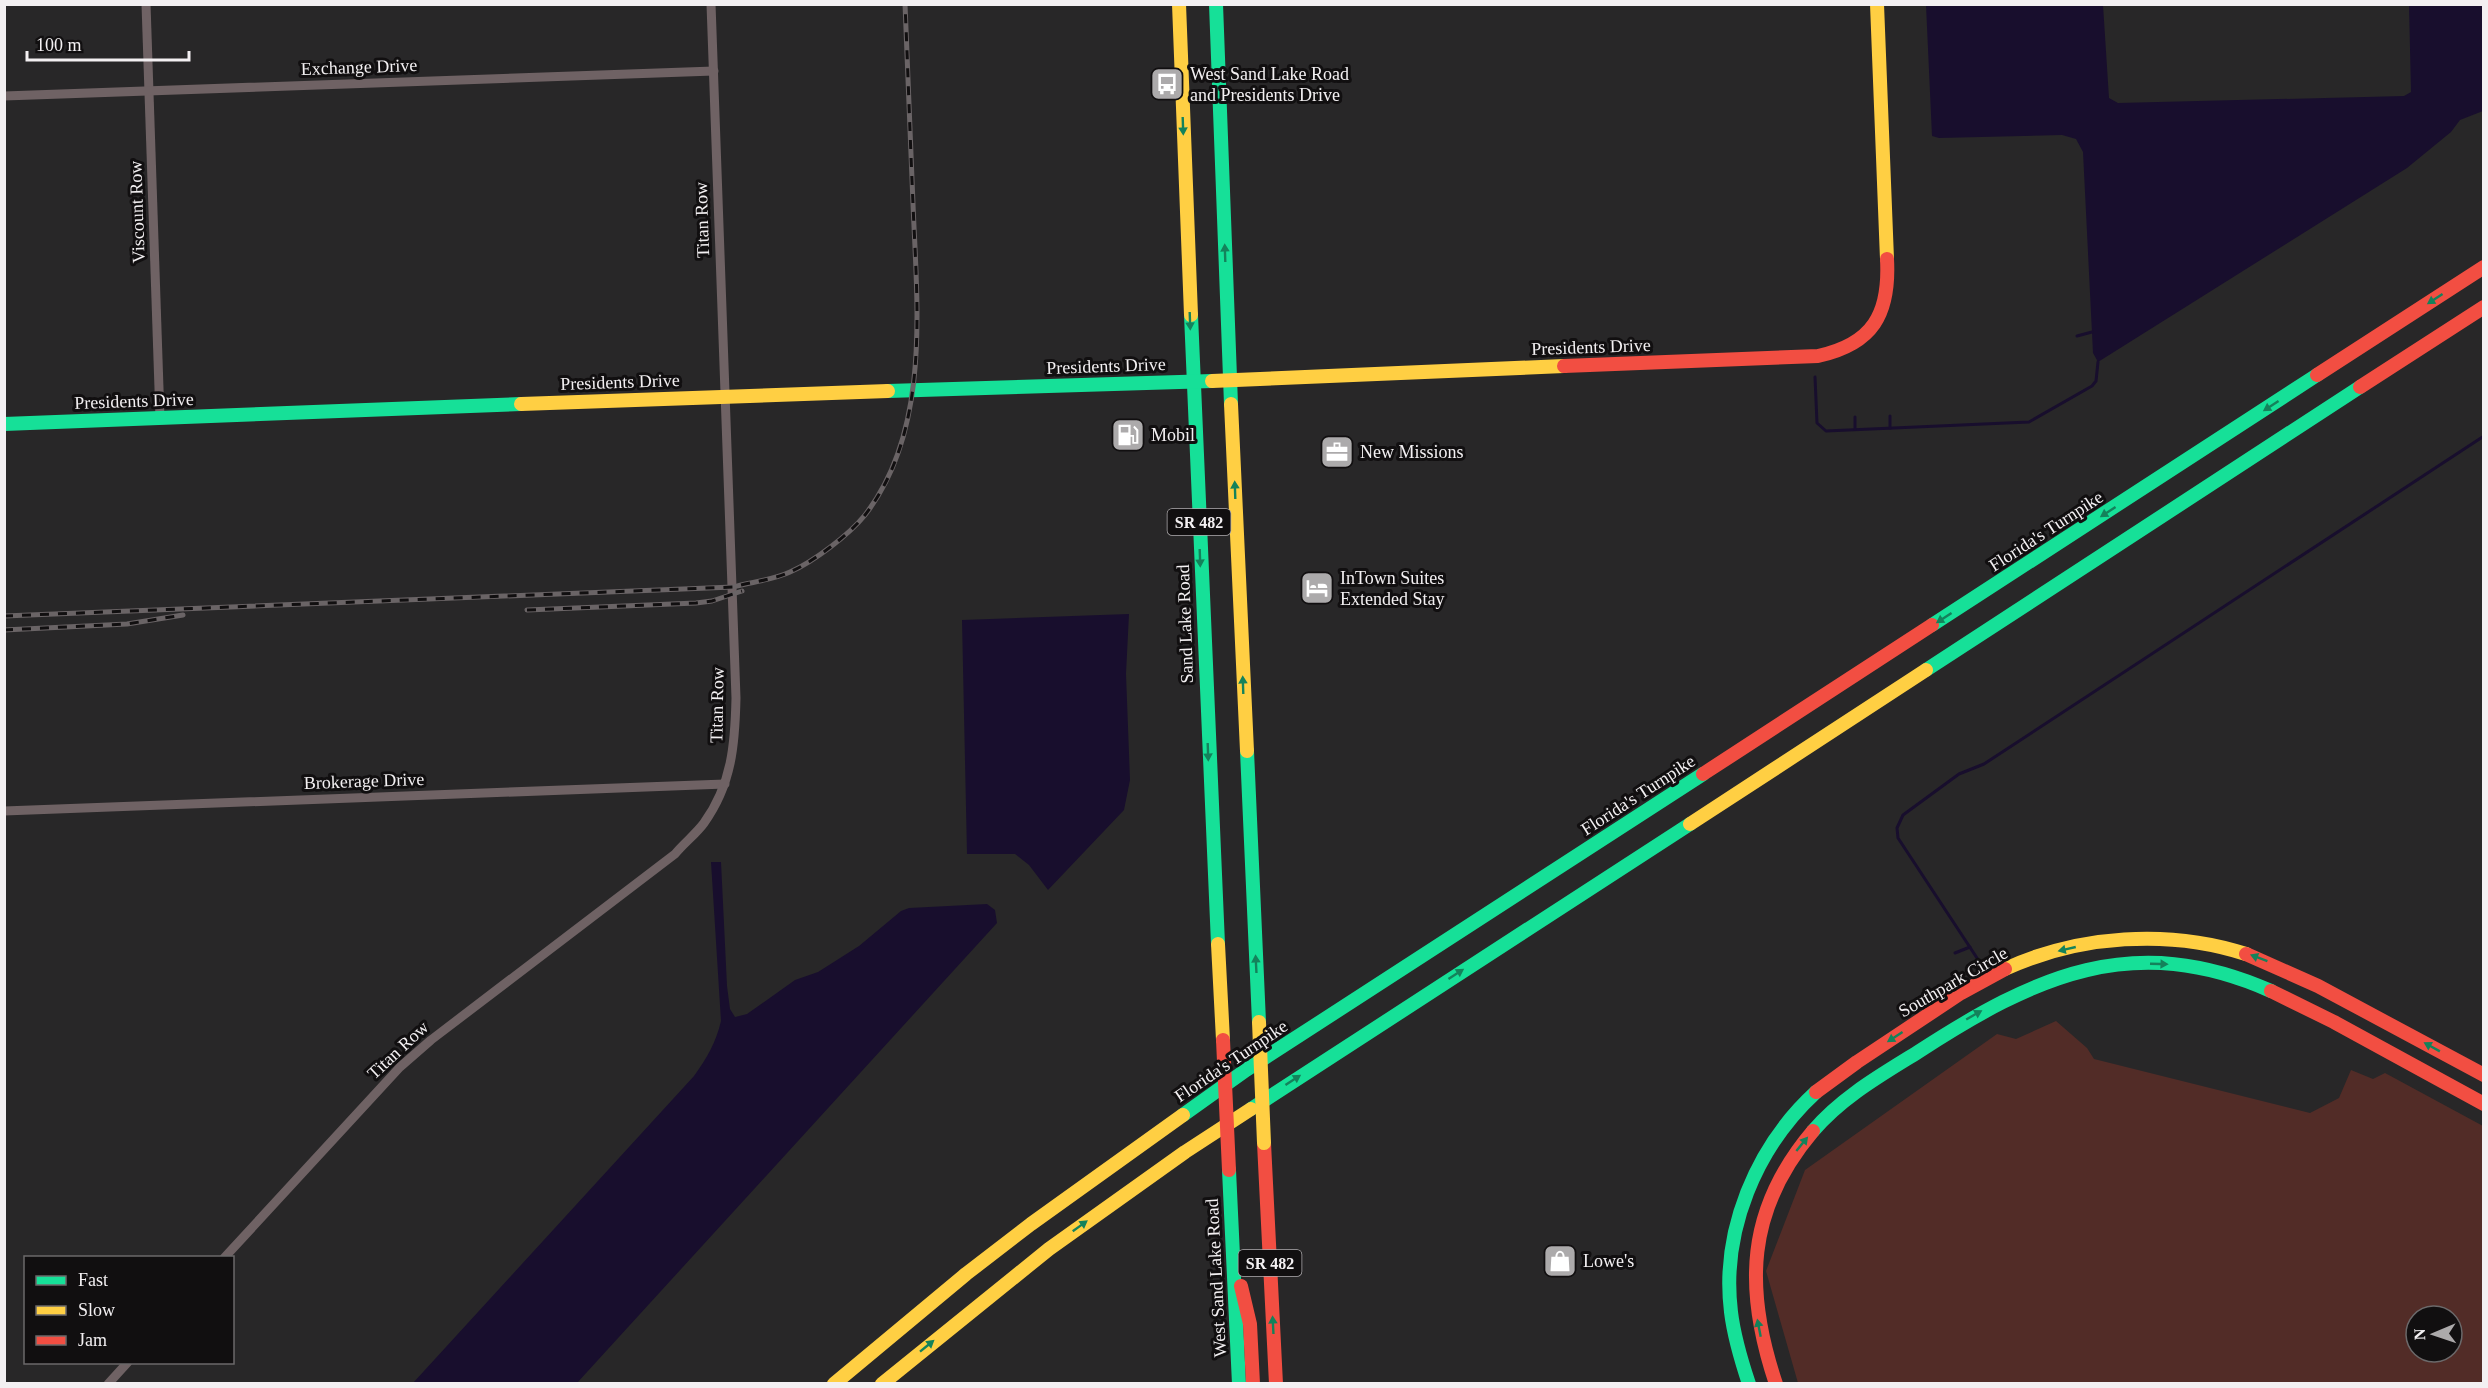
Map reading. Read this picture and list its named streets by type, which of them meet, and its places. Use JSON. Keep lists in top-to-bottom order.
{
  "streets": {
    "main road": [
      "Presidents Drive",
      "SR 482",
      "Florida's Turnpike",
      "Sand Lake Road",
      "Southpark Circle",
      "West Sand Lake Road"
    ],
    "street": [
      "Exchange Drive",
      "Viscount Row",
      "Titan Row",
      "Brokerage Drive"
    ]
  },
  "crossings": [
    ["Exchange Drive", "Viscount Row"],
    ["Exchange Drive", "Titan Row"],
    ["Viscount Row", "Presidents Drive"],
    ["Titan Row", "Presidents Drive"],
    ["Titan Row", "Brokerage Drive"],
    ["Presidents Drive", "SR 482"],
    ["Presidents Drive", "Sand Lake Road"],
    ["Sand Lake Road", "West Sand Lake Road"]
  ],
  "places": {
    "bus stop": ["West Sand Lake Road and Presidents Drive"],
    "fuel station": ["Mobil"],
    "office": ["New Missions"],
    "hotel": ["InTown Suites Extended Stay"],
    "shop": ["Lowe's"]
  },
  "legend": ["Fast", "Slow", "Jam"],
  "scale_bar": "100 m",
  "north": "left"
}
